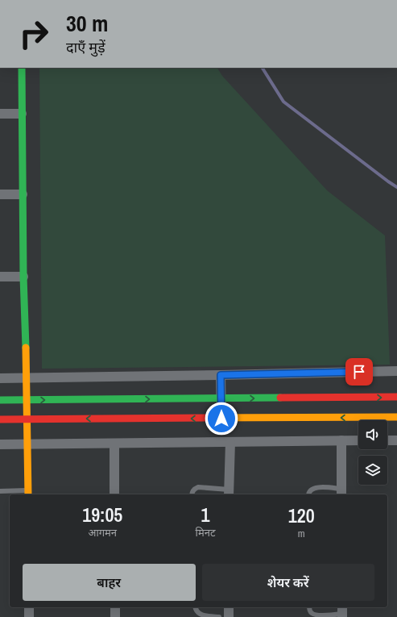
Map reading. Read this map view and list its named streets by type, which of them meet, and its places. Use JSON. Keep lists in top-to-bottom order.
{
  "page": {
    "turn": ["30 m", "दाएँ मुड़ें"],
    "eta": [
      "19:05",
      "आगमन",
      "1",
      "मिनट",
      "120",
      "m"
    ],
    "buttons": ["बाहर", "शेयर करें"]
  }
}
